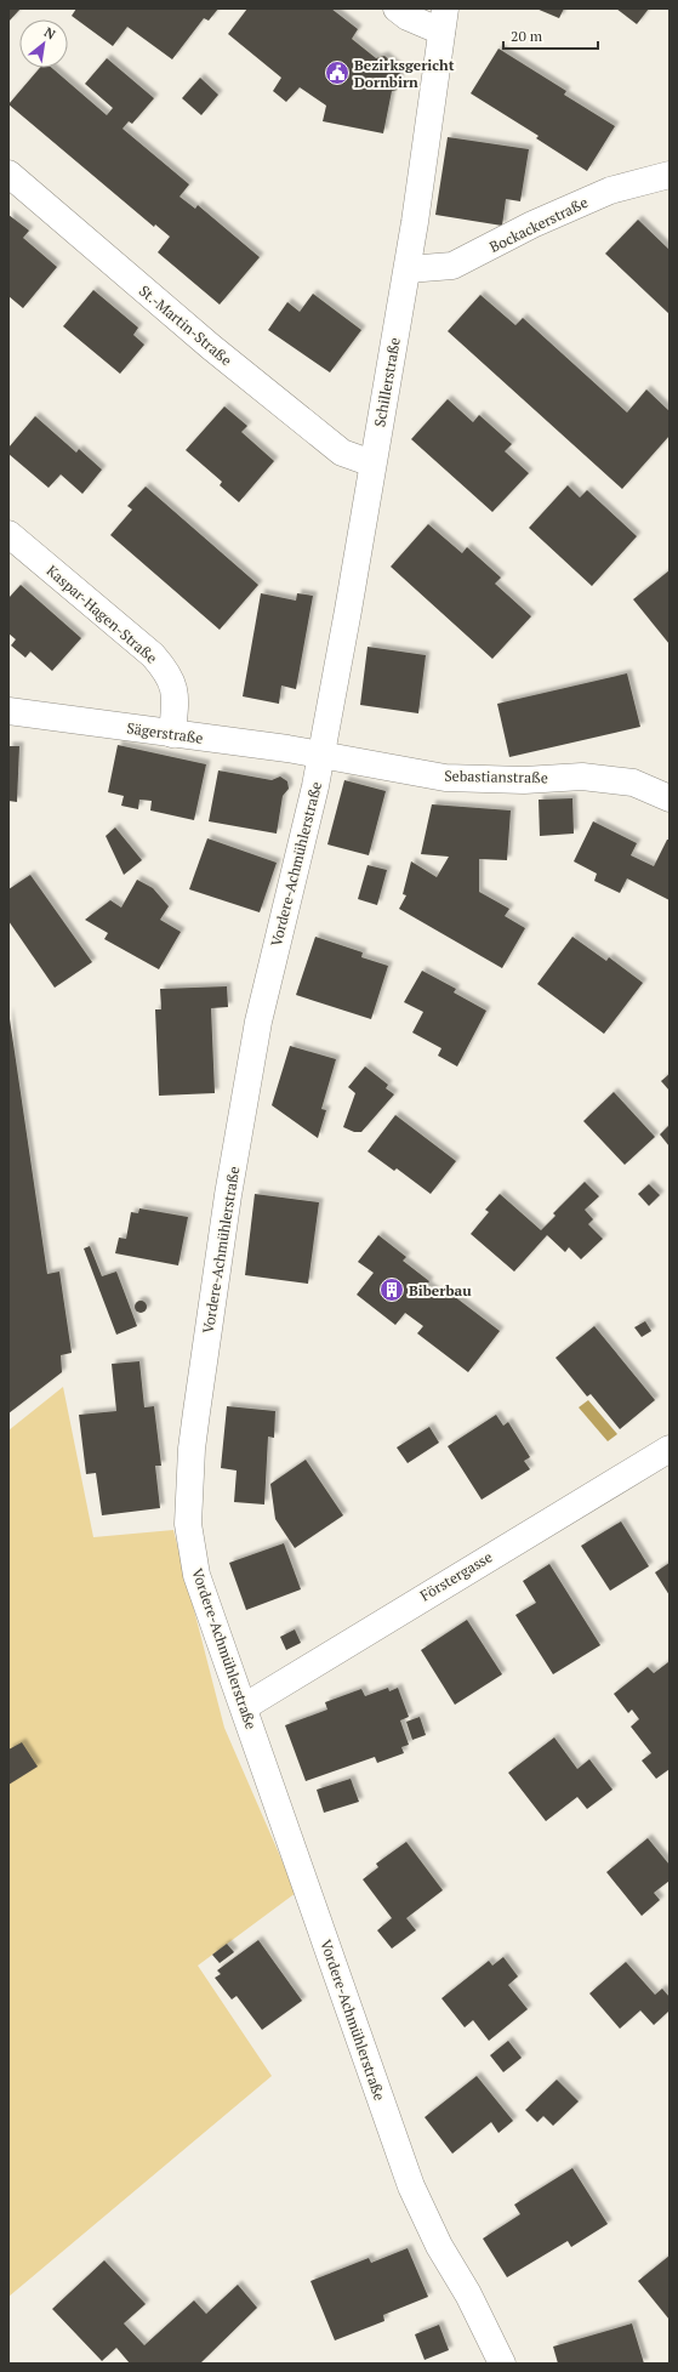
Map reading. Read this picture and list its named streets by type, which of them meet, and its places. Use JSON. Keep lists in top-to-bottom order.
{
  "streets": {
    "street": [
      "Bockackerstraße",
      "St.-Martin-Straße",
      "Schillerstraße",
      "Kaspar-Hagen-Straße",
      "Sägerstraße",
      "Sebastianstraße",
      "Vordere-Achmühlerstraße",
      "Förstergasse"
    ]
  },
  "crossings": [
    ["Bockackerstraße", "Schillerstraße"],
    ["St.-Martin-Straße", "Schillerstraße"],
    ["Schillerstraße", "Sägerstraße"],
    ["Schillerstraße", "Sebastianstraße"],
    ["Schillerstraße", "Vordere-Achmühlerstraße"],
    ["Kaspar-Hagen-Straße", "Sägerstraße"],
    ["Sägerstraße", "Sebastianstraße"],
    ["Sägerstraße", "Vordere-Achmühlerstraße"],
    ["Sebastianstraße", "Vordere-Achmühlerstraße"],
    ["Vordere-Achmühlerstraße", "Förstergasse"]
  ],
  "places": {
    "public building": ["Bezirksgericht Dornbirn"],
    "building": ["Biberbau"]
  },
  "scale_bar": "20 m",
  "north": "top right"
}
